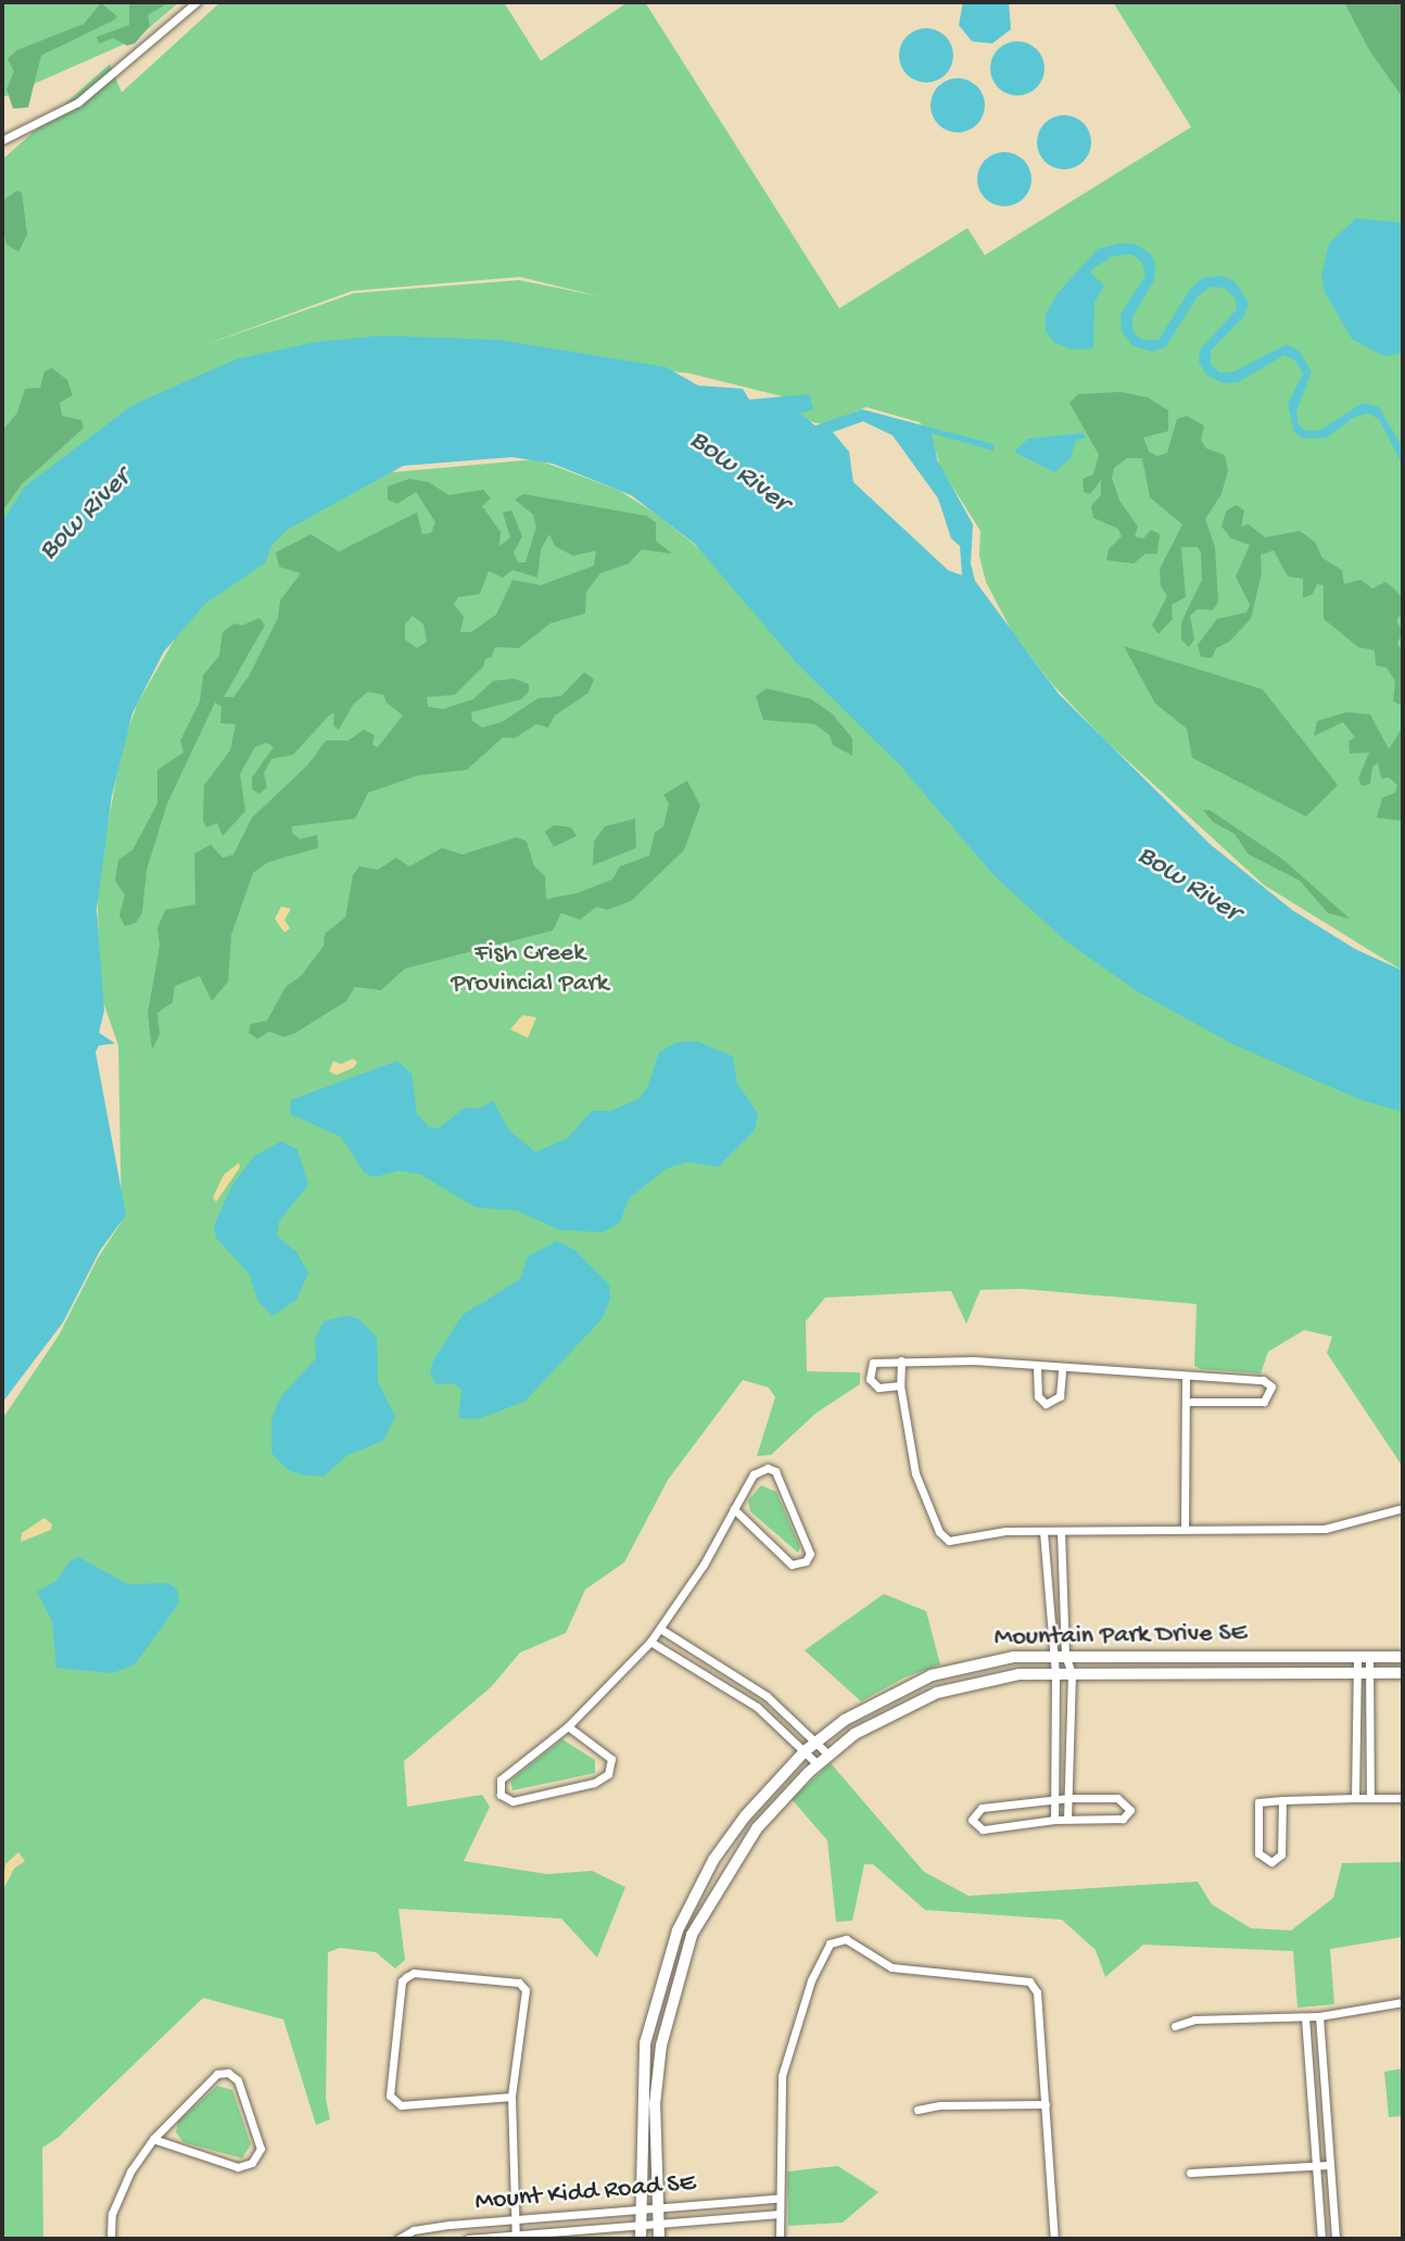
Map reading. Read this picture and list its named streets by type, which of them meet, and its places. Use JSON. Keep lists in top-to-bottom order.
{
  "streets": {
    "street": ["Mountain Park Drive SE", "Mount Kidd Road SE"]
  },
  "crossings": [
    ["Mountain Park Drive SE", "Mount Kidd Road SE"]
  ],
  "water": ["Bow River"],
  "parks": ["Fish Creek Provincial Park"]
}
